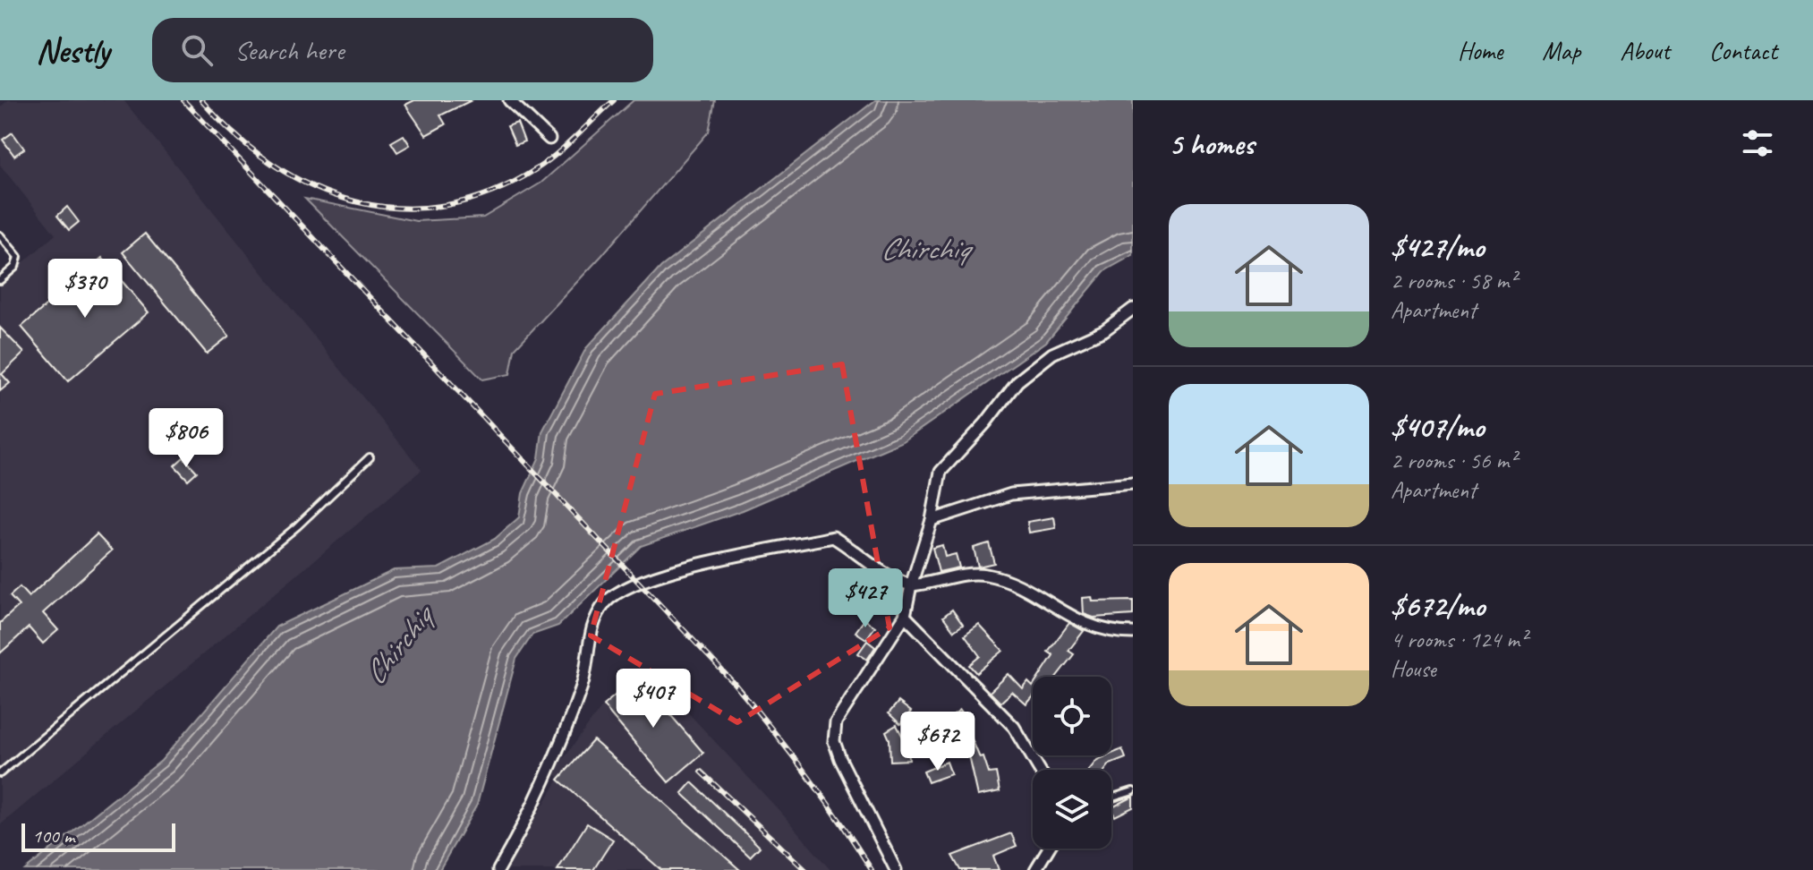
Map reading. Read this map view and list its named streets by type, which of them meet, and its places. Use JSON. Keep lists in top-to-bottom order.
{
  "water": ["Chirchiq"],
  "scale_bar": "100 m",
  "page": {
    "header": "Nestly",
    "search": "Search here",
    "nav": [
      "Home",
      "Map",
      "About",
      "Contact"
    ],
    "heading": "5 homes",
    "list": [
      {
        "name": "$427/mo",
        "note": "2 rooms · 58 m² · Apartment"
      },
      {
        "name": "$407/mo",
        "note": "2 rooms · 56 m² · Apartment"
      },
      {
        "name": "$672/mo",
        "note": "4 rooms · 124 m² · House"
      }
    ],
    "price": [
      "$370",
      "$806",
      "$427",
      "$407",
      "$672"
    ],
    "scale": "100 m"
  }
}
